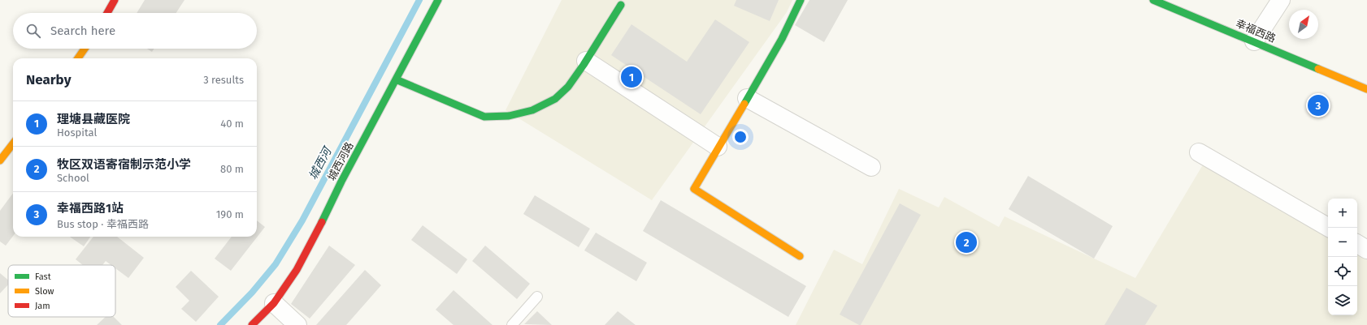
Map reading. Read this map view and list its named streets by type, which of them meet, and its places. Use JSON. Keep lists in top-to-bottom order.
{
  "streets": {
    "street": ["幸福西路", "城西河路"]
  },
  "water": ["城西河"],
  "legend": ["Fast", "Slow", "Jam"],
  "north": "top right",
  "page": {
    "search": "Search here",
    "heading": ["Nearby", "3 results"],
    "pins": ["1", "3", "2"],
    "list": [
      {
        "mark": "1",
        "name": "理塘县藏医院",
        "note": "Hospital",
        "value": "40 m"
      },
      {
        "mark": "2",
        "name": "牧区双语寄宿制示范小学",
        "note": "School",
        "value": "80 m"
      },
      {
        "mark": "3",
        "name": "幸福西路1站",
        "note": "Bus stop · 幸福西路",
        "value": "190 m"
      }
    ],
    "map_buttons": ["+", "−"]
  }
}
